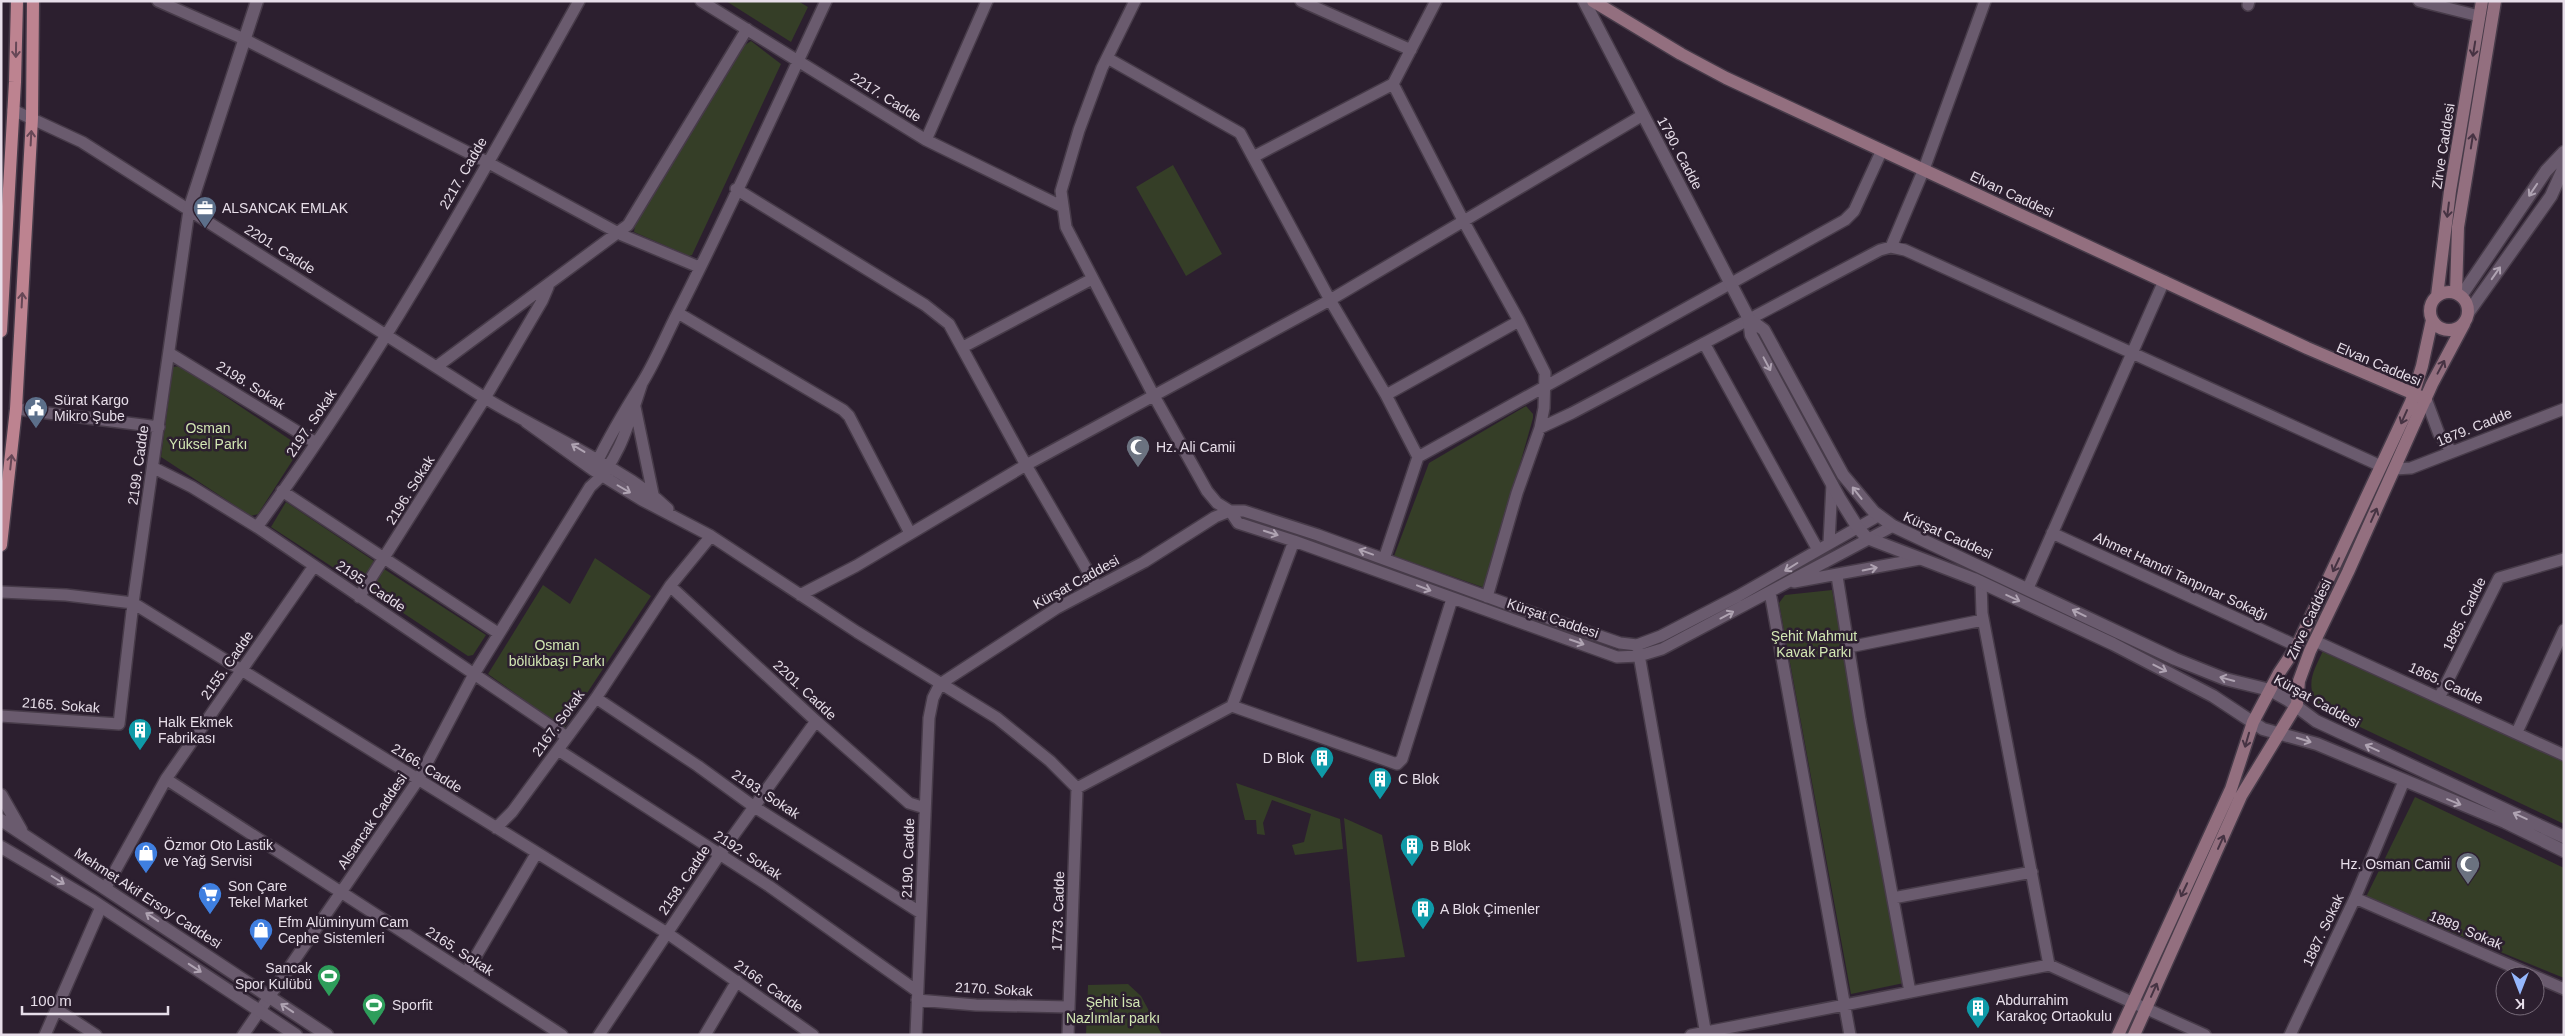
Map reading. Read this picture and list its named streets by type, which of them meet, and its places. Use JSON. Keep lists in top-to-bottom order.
{
  "streets": {
    "main road": ["Zirve Caddesi", "Elvan Caddesi"],
    "street": [
      "2217. Cadde",
      "1790. Cadde",
      "2201. Cadde",
      "2198. Sokak",
      "2197. Sokak",
      "1879. Cadde",
      "2199. Cadde",
      "2196. Sokak",
      "Kürşat Caddesi",
      "Ahmet Hamdi Tanpınar Sokağı",
      "2195. Cadde",
      "1885. Cadde",
      "2155. Cadde",
      "1865. Cadde",
      "2165. Sokak",
      "2167. Sokak",
      "2166. Cadde",
      "2193. Sokak",
      "Alsancak Caddesi",
      "2192. Sokak",
      "2190. Cadde",
      "2158. Cadde",
      "Mehmet Akif Ersoy Caddesi",
      "1773. Cadde",
      "1887. Sokak",
      "1889. Sokak",
      "2170. Sokak"
    ]
  },
  "crossings": [
    ["2217. Cadde", "2201. Cadde"],
    ["2217. Cadde", "2197. Sokak"],
    ["Zirve Caddesi", "Elvan Caddesi"],
    ["Zirve Caddesi", "1879. Cadde"],
    ["Zirve Caddesi", "Kürşat Caddesi"],
    ["Zirve Caddesi", "Ahmet Hamdi Tanpınar Sokağı"],
    ["Zirve Caddesi", "1865. Cadde"],
    ["1790. Cadde", "Kürşat Caddesi"],
    ["2201. Cadde", "2197. Sokak"],
    ["2201. Cadde", "2199. Cadde"],
    ["2201. Cadde", "2196. Sokak"],
    ["2201. Cadde", "Kürşat Caddesi"],
    ["2201. Cadde", "2167. Sokak"],
    ["2201. Cadde", "Alsancak Caddesi"],
    ["2201. Cadde", "2190. Cadde"],
    ["2201. Cadde", "2158. Cadde"],
    ["2201. Cadde", "1773. Cadde"],
    ["2198. Sokak", "2197. Sokak"],
    ["2198. Sokak", "2199. Cadde"],
    ["2197. Sokak", "2195. Cadde"],
    ["2199. Cadde", "2195. Cadde"],
    ["2199. Cadde", "2165. Sokak"],
    ["2199. Cadde", "2166. Cadde"],
    ["2196. Sokak", "2195. Cadde"],
    ["Kürşat Caddesi", "2190. Cadde"],
    ["2195. Cadde", "2155. Cadde"],
    ["2195. Cadde", "2167. Sokak"],
    ["2195. Cadde", "Alsancak Caddesi"],
    ["1885. Cadde", "1865. Cadde"],
    ["2155. Cadde", "2165. Sokak"],
    ["2155. Cadde", "2166. Cadde"],
    ["2155. Cadde", "Mehmet Akif Ersoy Caddesi"],
    ["2165. Sokak", "Alsancak Caddesi"],
    ["2167. Sokak", "2166. Cadde"],
    ["2167. Sokak", "2193. Sokak"],
    ["2167. Sokak", "2192. Sokak"],
    ["2166. Cadde", "Alsancak Caddesi"],
    ["2166. Cadde", "2158. Cadde"],
    ["2193. Sokak", "2190. Cadde"],
    ["2193. Sokak", "2158. Cadde"],
    ["Alsancak Caddesi", "Mehmet Akif Ersoy Caddesi"],
    ["2192. Sokak", "2190. Cadde"],
    ["2192. Sokak", "2158. Cadde"],
    ["2192. Sokak", "2170. Sokak"],
    ["2190. Cadde", "2170. Sokak"],
    ["1773. Cadde", "2170. Sokak"],
    ["1887. Sokak", "1889. Sokak"]
  ],
  "parks": [
    "Osman Yüksel Parkı",
    "Şehit Mahmut Kavak Parkı",
    "Osman bölükbaşı Parkı",
    "Şehit İsa Nazlımlar parkı"
  ],
  "places": {
    "office": ["ALSANCAK EMLAK"],
    "public building": ["Sürat Kargo Mikro Şube"],
    "mosque": ["Hz. Ali Camii", "Hz. Osman Camii"],
    "building": [
      "Halk Ekmek Fabrikası",
      "D Blok",
      "C Blok",
      "B Blok",
      "A Blok Çimenler",
      "Abdurrahim Karakoç Ortaokulu"
    ],
    "shop": ["Özmor Oto Lastik ve Yağ Servisi", "Efm Alüminyum Cam Cephe Sistemleri"],
    "supermarket": ["Son Çare Tekel Market"],
    "sports": ["Sancak Spor Kulübü", "Sporfit"]
  },
  "scale_bar": "100 m",
  "north": "bottom"
}
